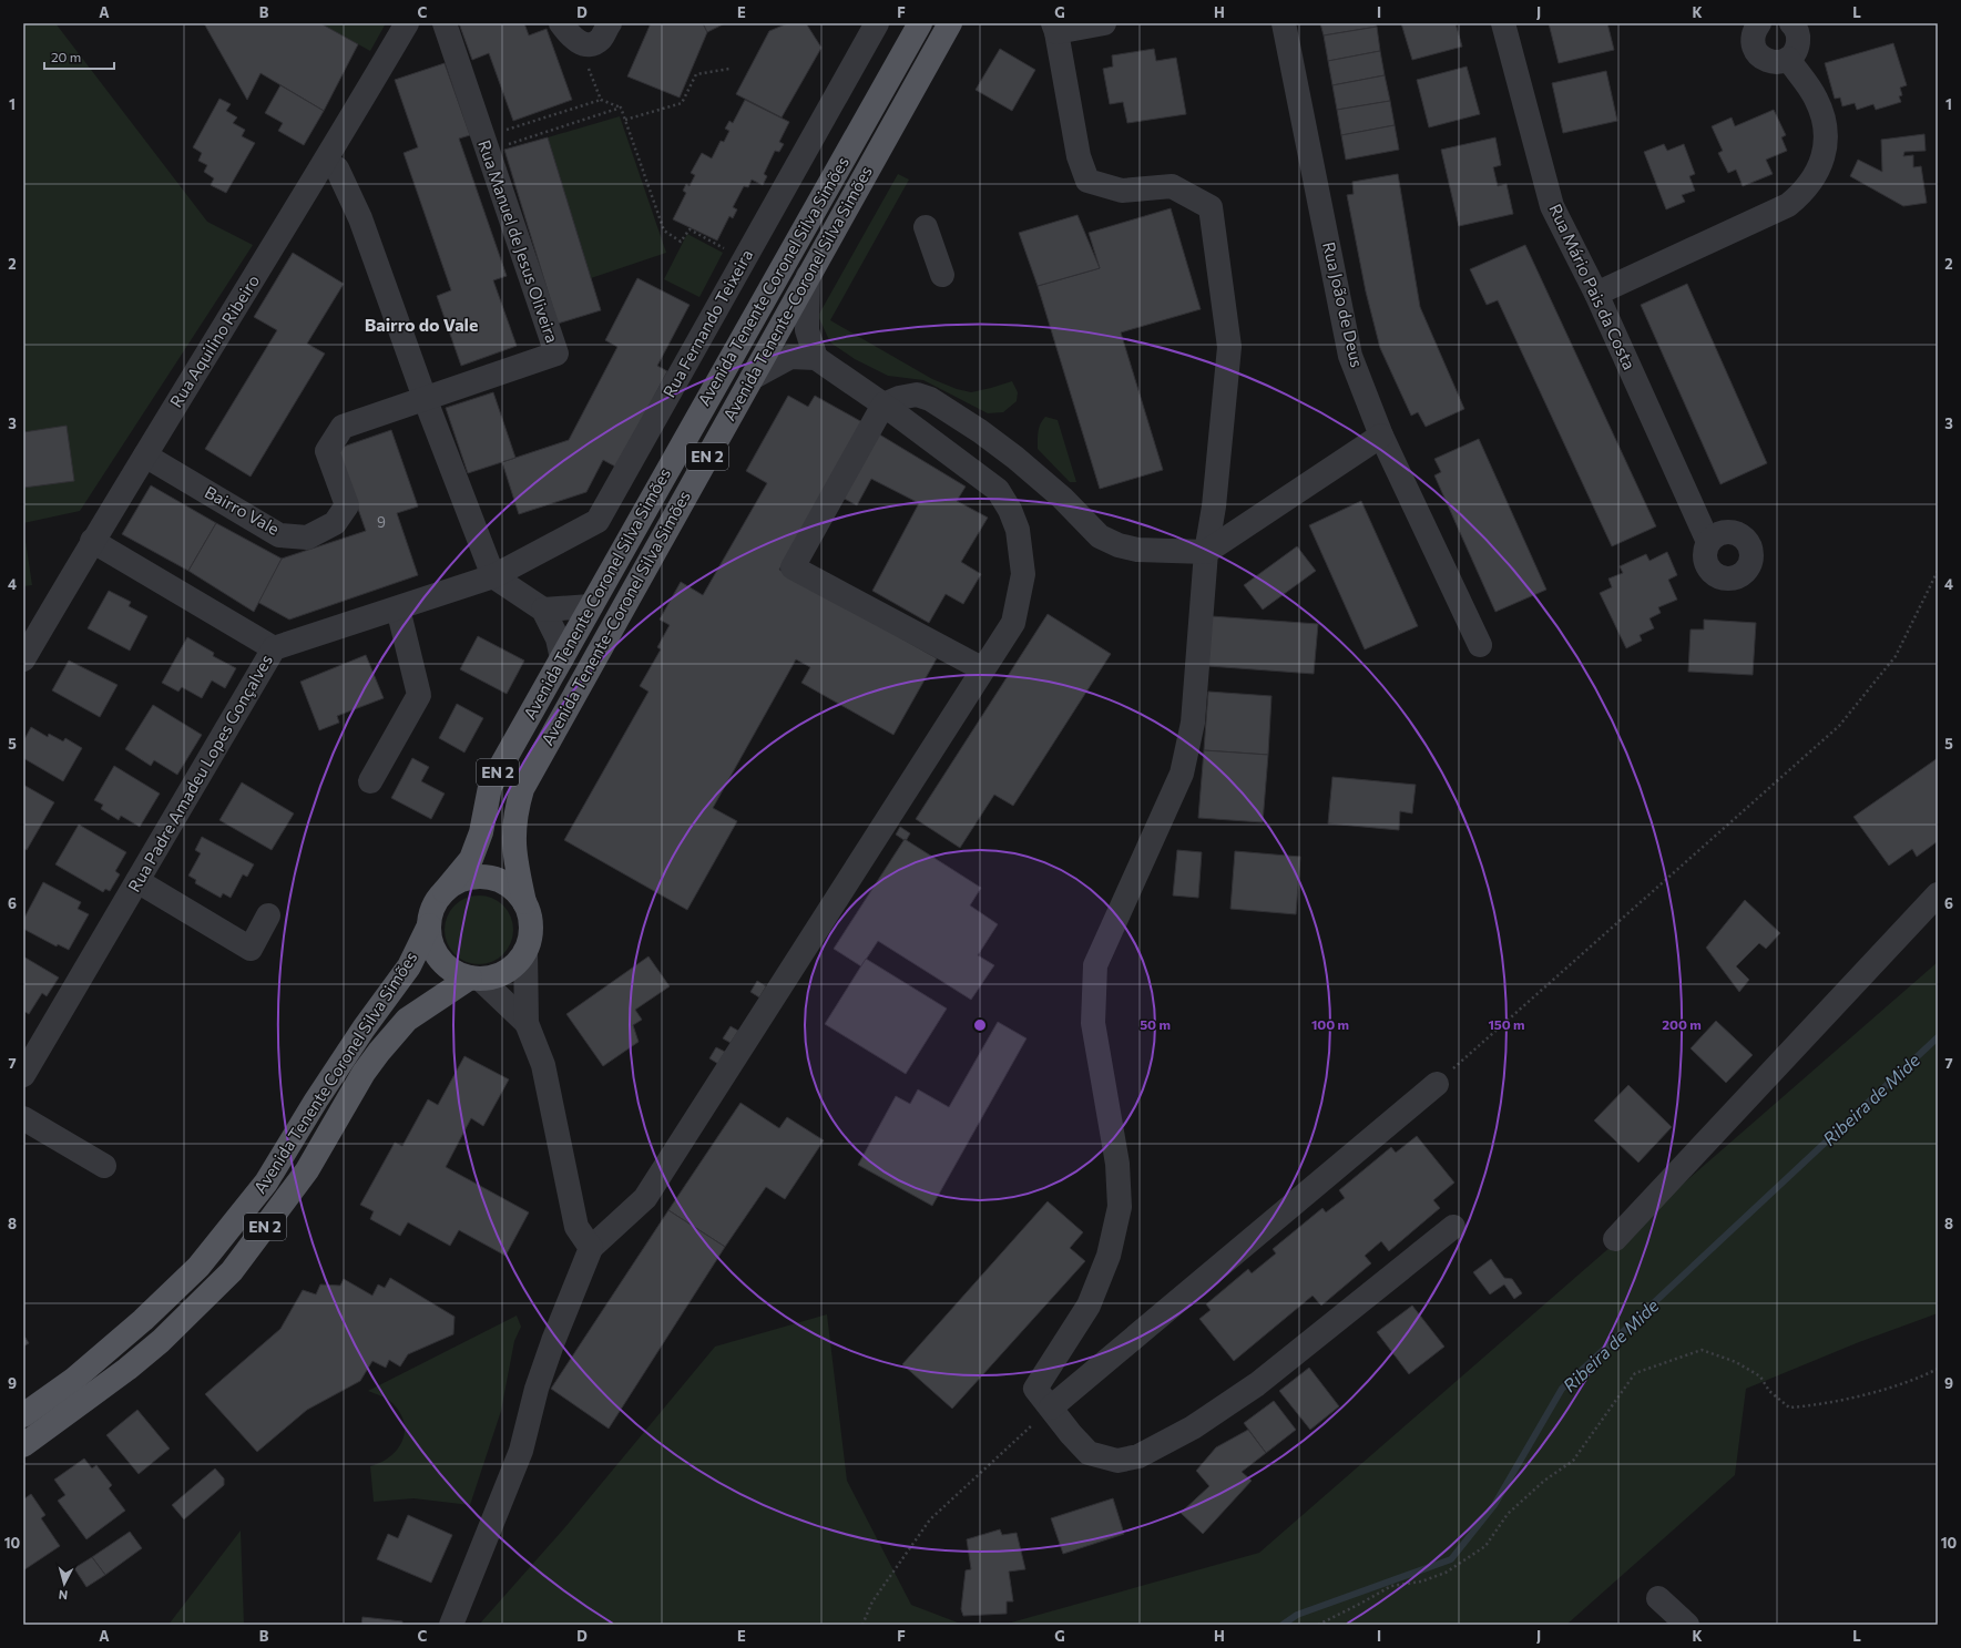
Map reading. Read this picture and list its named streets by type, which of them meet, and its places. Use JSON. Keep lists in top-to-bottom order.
{
  "streets": {
    "main road": ["Avenida Tenente Coronel Silva Simões", "Avenida Tenente-Coronel Silva Simões", "EN 2"],
    "street": [
      "Rua Manuel de Jesus Oliveira",
      "Rua Mário Pais da Costa",
      "Rua João de Deus",
      "Rua Fernando Teixeira",
      "Rua Aquilino Ribeiro",
      "Bairro Vale",
      "Rua Padre Amadeu Lopes Gonçalves"
    ]
  },
  "crossings": [
    ["Rua Manuel de Jesus Oliveira", "Bairro Vale"],
    ["Avenida Tenente Coronel Silva Simões", "Avenida Tenente-Coronel Silva Simões"],
    ["Avenida Tenente Coronel Silva Simões", "EN 2"],
    ["Avenida Tenente-Coronel Silva Simões", "EN 2"],
    ["Rua Fernando Teixeira", "Rua Padre Amadeu Lopes Gonçalves"],
    ["Rua Aquilino Ribeiro", "Bairro Vale"]
  ],
  "districts": ["Bairro do Vale"],
  "water": ["Ribeira de Mide"],
  "house_numbers": ["9"],
  "scale_bar": "20 m",
  "north": "bottom",
  "grid": {
    "columns": [
      "A",
      "B",
      "C",
      "D",
      "E",
      "F",
      "G",
      "H",
      "I",
      "J",
      "K",
      "L"
    ],
    "rows": [
      "1",
      "2",
      "3",
      "4",
      "5",
      "6",
      "7",
      "8",
      "9",
      "10"
    ]
  },
  "rings": [
    "50 m",
    "100 m",
    "150 m",
    "200 m"
  ]
}
